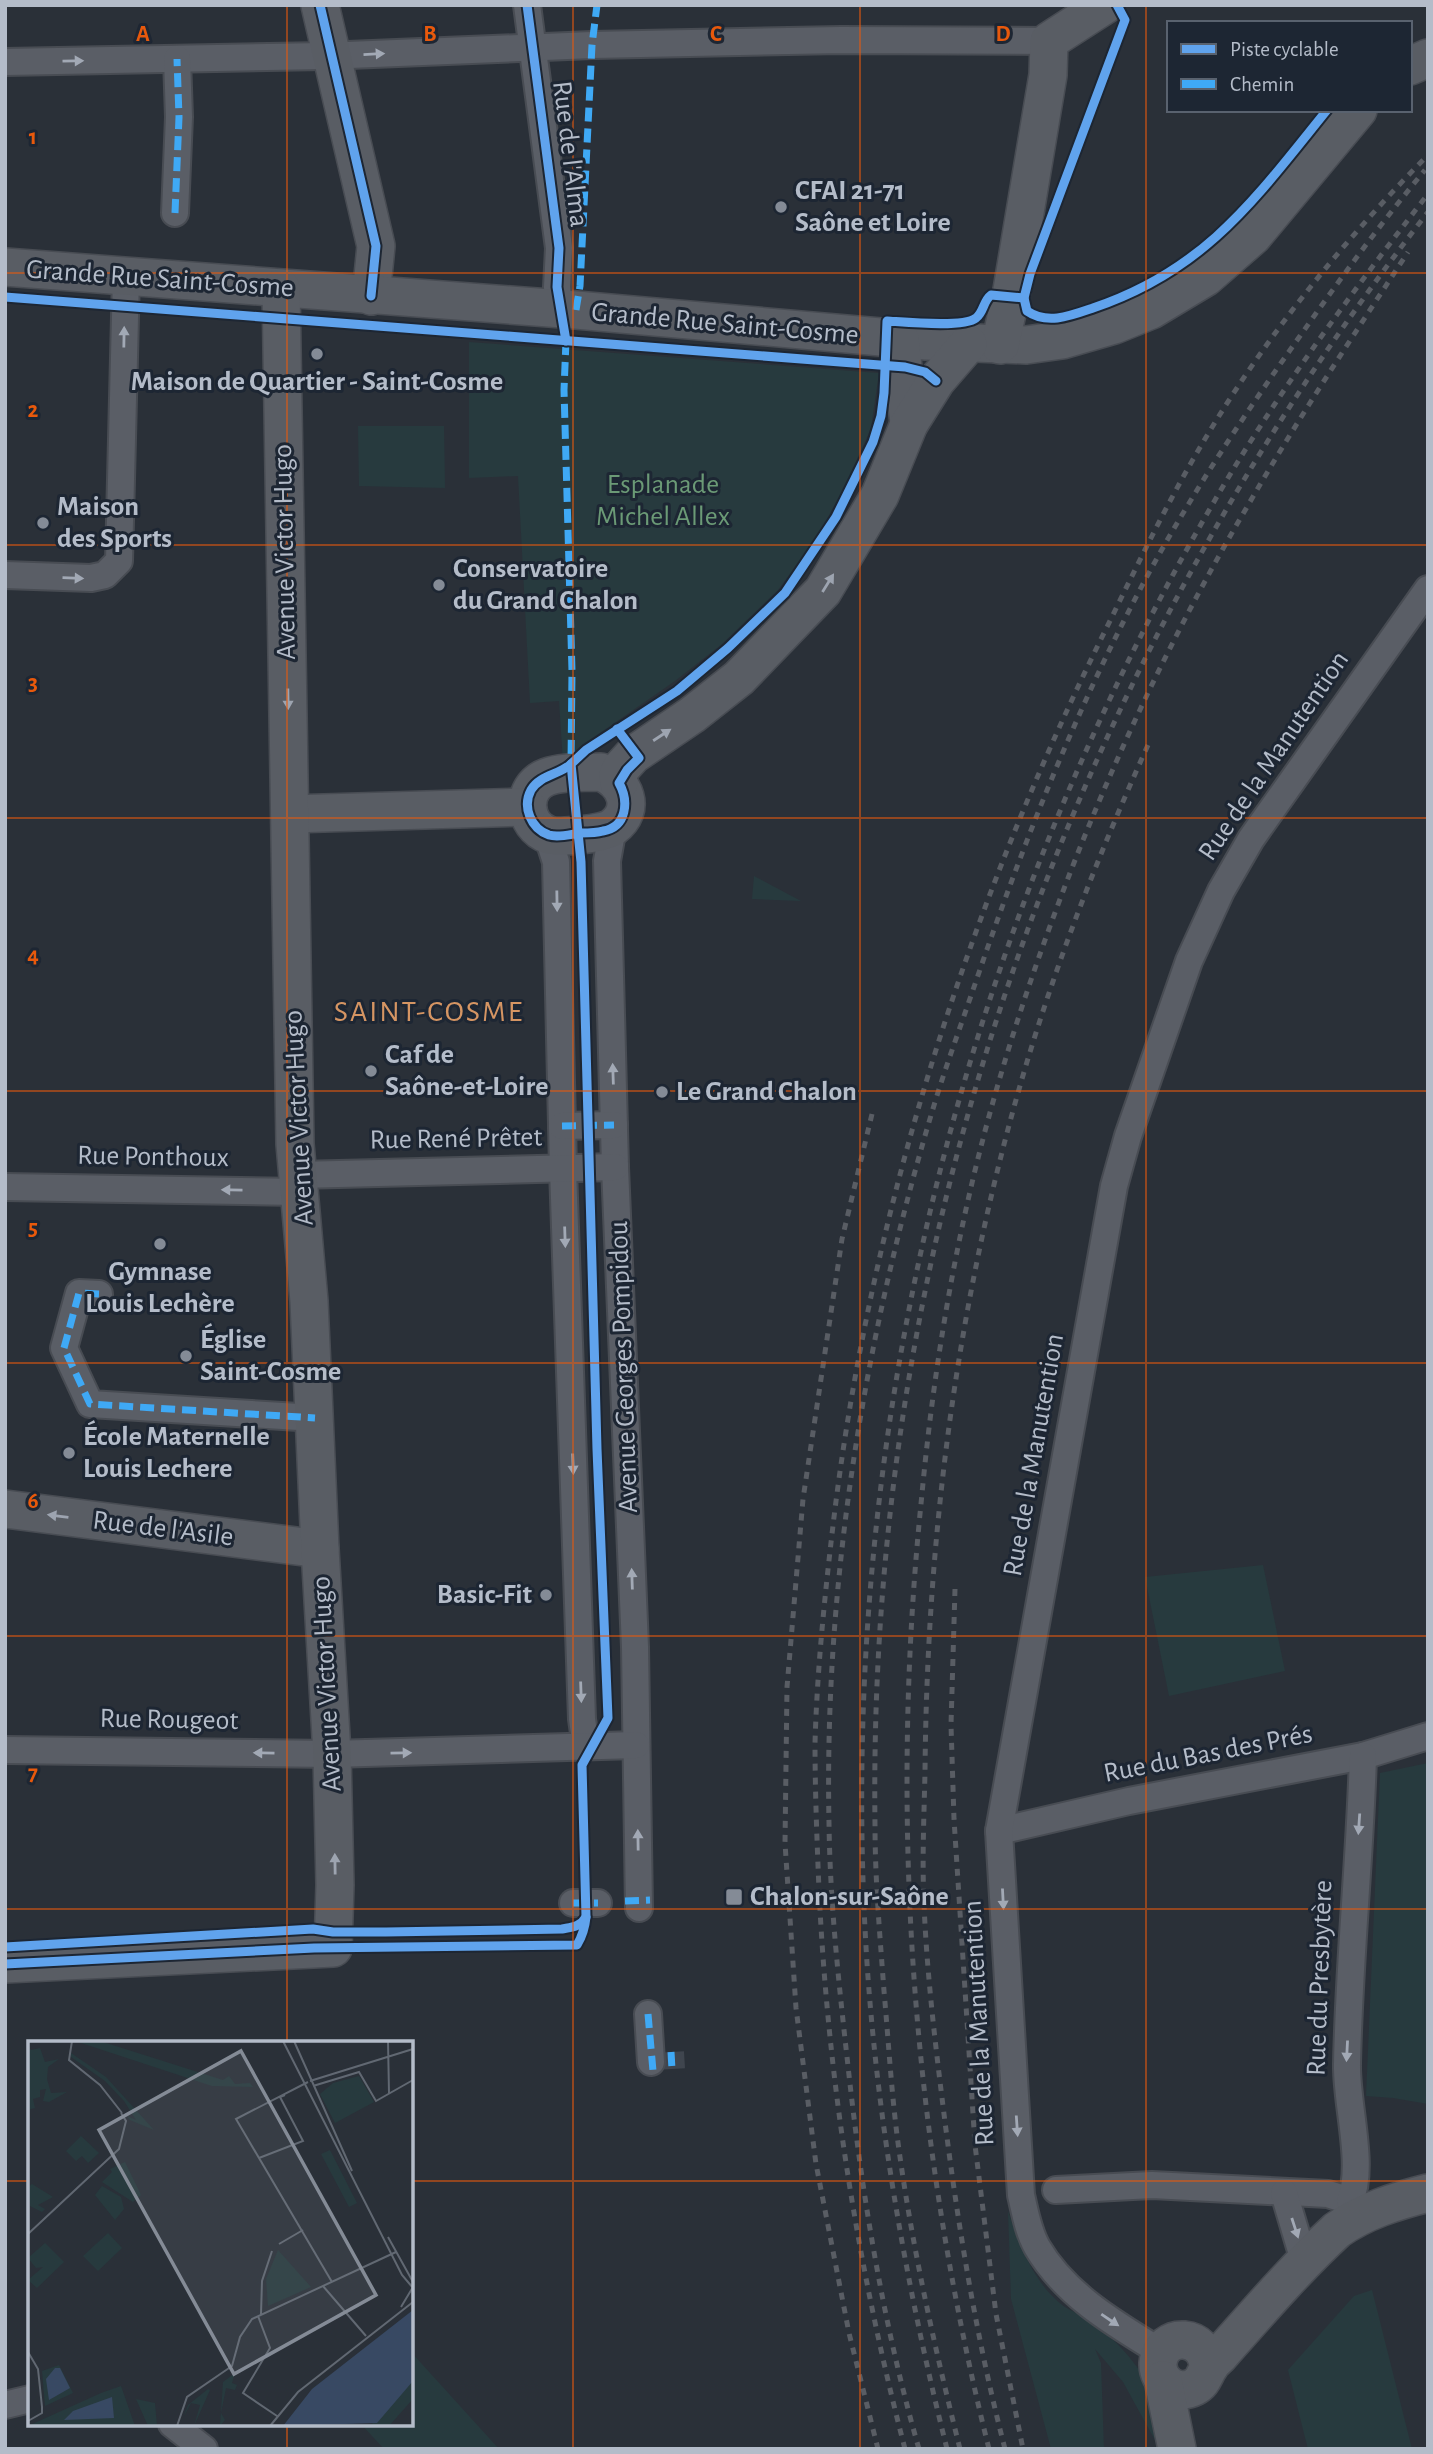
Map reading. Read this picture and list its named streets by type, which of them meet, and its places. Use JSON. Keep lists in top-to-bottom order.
{
  "streets": {
    "street": [
      "Rue de l'Alma",
      "Grande Rue Saint-Cosme",
      "Avenue Victor Hugo",
      "Rue de la Manutention",
      "Rue René Prêtet",
      "Rue Ponthoux",
      "Avenue Georges Pompidou",
      "Rue de l'Asile",
      "Rue Rougeot",
      "Rue du Bas des Prés",
      "Rue du Presbytère"
    ]
  },
  "crossings": [
    ["Rue de l'Alma", "Grande Rue Saint-Cosme"],
    ["Grande Rue Saint-Cosme", "Avenue Victor Hugo"],
    ["Avenue Victor Hugo", "Rue René Prêtet"],
    ["Avenue Victor Hugo", "Rue Ponthoux"],
    ["Avenue Victor Hugo", "Rue de l'Asile"],
    ["Avenue Victor Hugo", "Rue Rougeot"],
    ["Rue de la Manutention", "Rue du Bas des Prés"],
    ["Rue René Prêtet", "Rue Ponthoux"],
    ["Rue René Prêtet", "Avenue Georges Pompidou"],
    ["Avenue Georges Pompidou", "Rue Rougeot"],
    ["Rue du Bas des Prés", "Rue du Presbytère"]
  ],
  "one_way": ["Rue Ponthoux", "Rue de l'Asile", "Rue du Presbytère"],
  "districts": ["SAINT-COSME"],
  "parks": ["Esplanade Michel Allex"],
  "places": {
    "other": [
      "CFAI 21-71 Saône et Loire",
      "Maison de Quartier - Saint-Cosme",
      "Maison des Sports",
      "Conservatoire du Grand Chalon",
      "Caf de Saône-et-Loire",
      "Le Grand Chalon",
      "Gymnase Louis Lechère",
      "Église Saint-Cosme",
      "École Maternelle Louis Lechere",
      "Basic-Fit"
    ],
    "transit": ["Chalon-sur-Saône"]
  },
  "legend": ["Piste cyclable", "Chemin"],
  "grid": {
    "columns": [
      "A",
      "B",
      "C",
      "D"
    ],
    "rows": [
      "1",
      "2",
      "3",
      "4",
      "5",
      "6",
      "7"
    ]
  }
}
